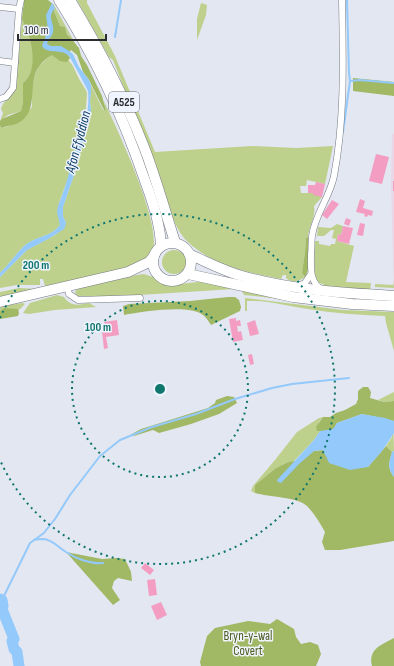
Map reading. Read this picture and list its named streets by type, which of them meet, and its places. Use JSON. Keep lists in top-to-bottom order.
{
  "streets": {
    "main road": ["A525"]
  },
  "water": ["Afon Ffyddion"],
  "parks": ["Bryn-y-wal Covert"],
  "scale_bar": "100 m",
  "rings": ["200 m", "100 m"]
}
